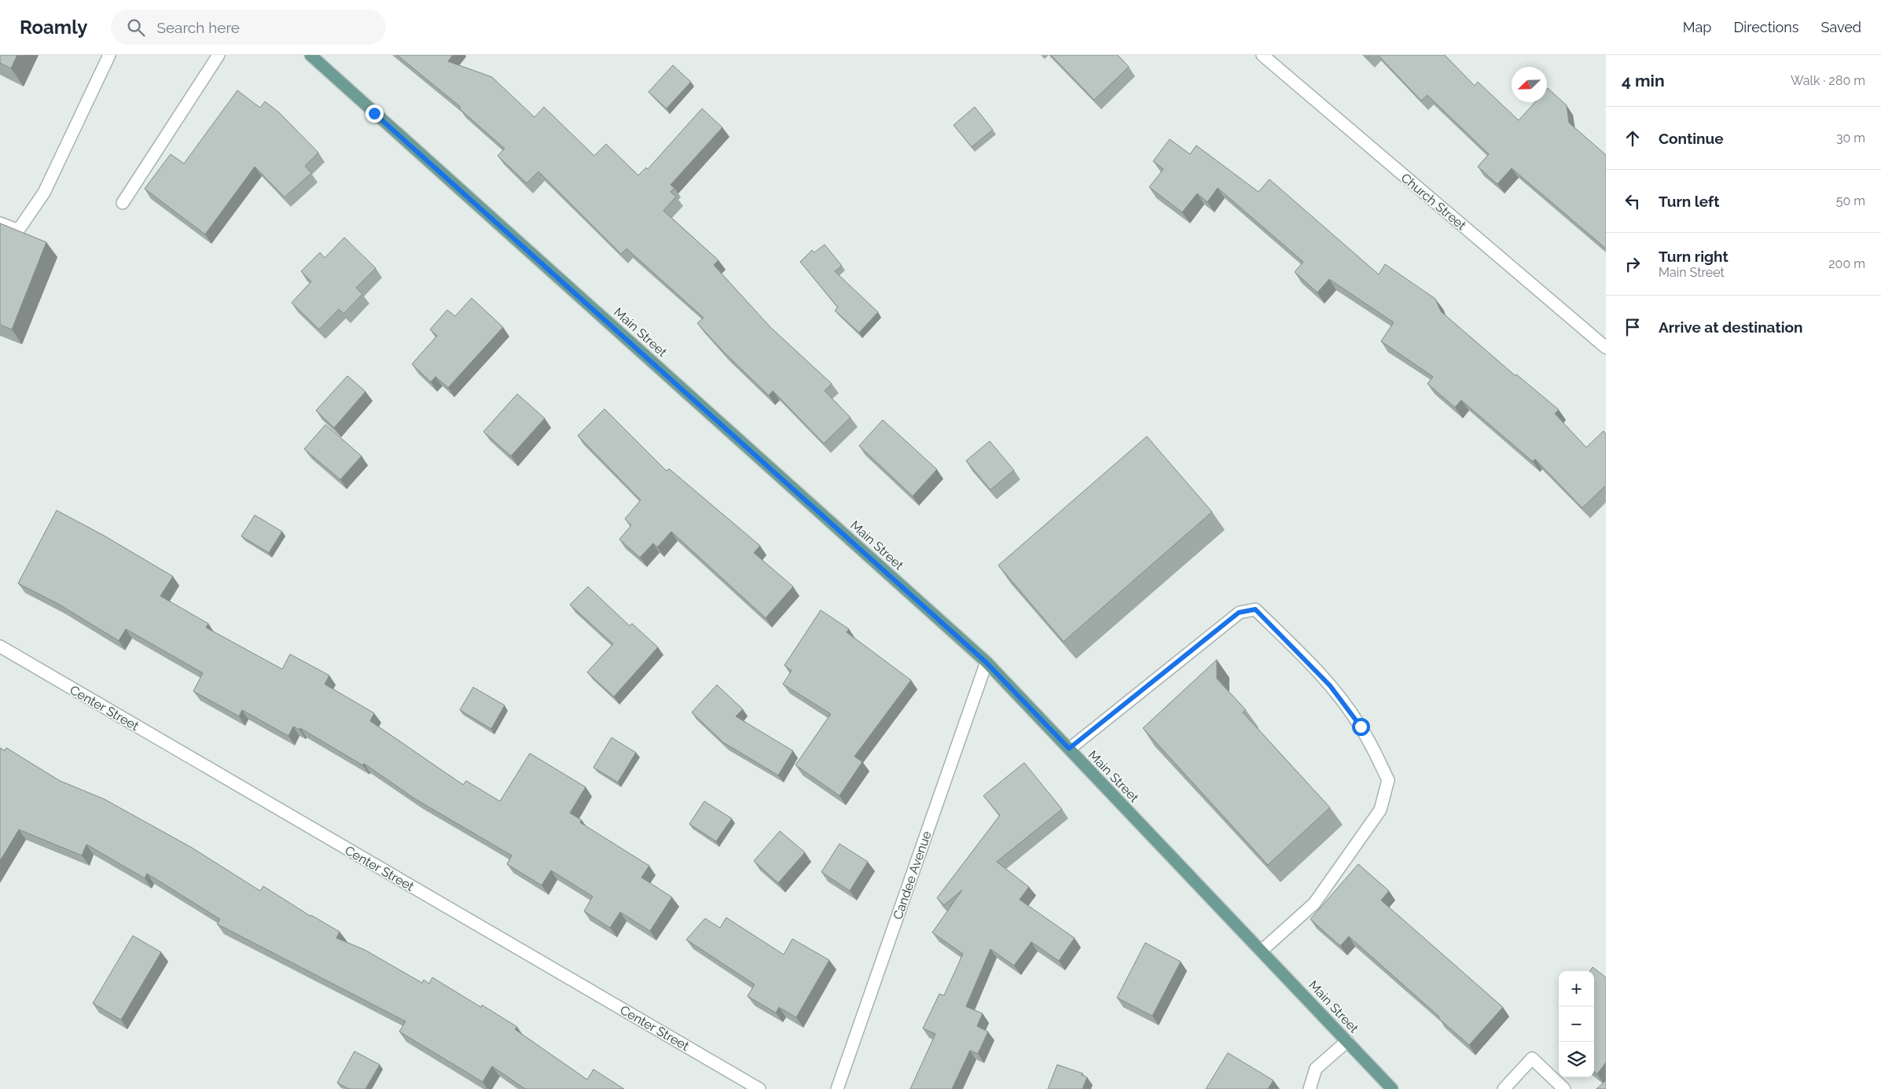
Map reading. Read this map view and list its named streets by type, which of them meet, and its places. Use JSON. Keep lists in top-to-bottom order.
{
  "streets": {
    "main road": ["Main Street"],
    "street": ["Church Street", "Center Street", "Candee Avenue"]
  },
  "crossings": [
    ["Main Street", "Candee Avenue"]
  ],
  "north": "bottom left",
  "page": {
    "header": "Roamly",
    "search": "Search here",
    "nav": ["Map", "Directions", "Saved"],
    "heading": ["4 min", "Walk · 280 m"],
    "list": [
      ["Continue", "30 m"],
      ["Turn left", "50 m"],
      ["Turn right", "Main Street", "200 m"],
      "Arrive at destination"
    ],
    "map_buttons": ["+", "−"]
  }
}
